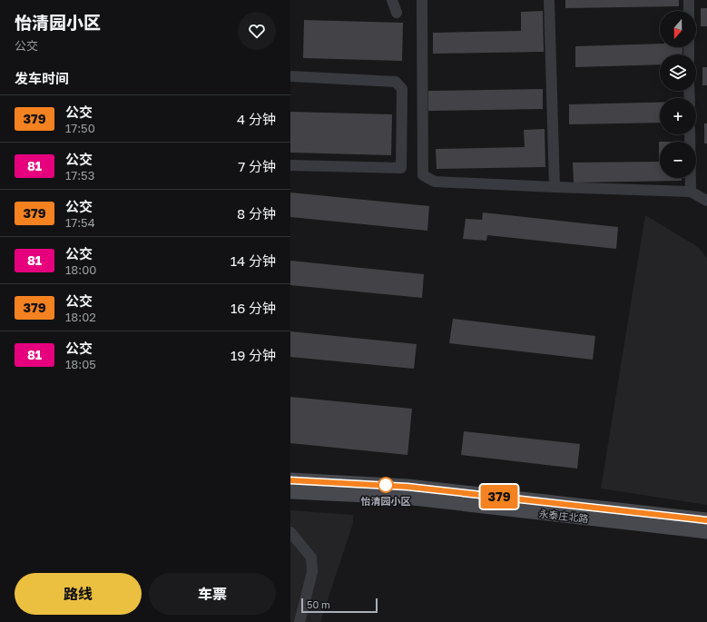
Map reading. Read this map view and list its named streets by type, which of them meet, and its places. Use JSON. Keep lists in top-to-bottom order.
{
  "streets": {
    "street": ["永泰庄北路"]
  },
  "places": ["怡清园小区"],
  "lines": ["bus line 379"],
  "scale_bar": "50 m",
  "north": "bottom",
  "page": {
    "heading": [
      ["怡清园小区", "公交"],
      "发车时间"
    ],
    "on_map": "379",
    "map_buttons": ["+", "−"],
    "list": [
      {
        "mark": "379",
        "name": "公交",
        "note": "17:50",
        "value": "4 分钟"
      },
      {
        "mark": "81",
        "name": "公交",
        "note": "17:53",
        "value": "7 分钟"
      },
      {
        "mark": "379",
        "name": "公交",
        "note": "17:54",
        "value": "8 分钟"
      },
      {
        "mark": "81",
        "name": "公交",
        "note": "18:00",
        "value": "14 分钟"
      },
      {
        "mark": "379",
        "name": "公交",
        "note": "18:02",
        "value": "16 分钟"
      },
      {
        "mark": "81",
        "name": "公交",
        "note": "18:05",
        "value": "19 分钟"
      }
    ],
    "buttons": ["路线", "车票"],
    "scale": "50 m"
  }
}
